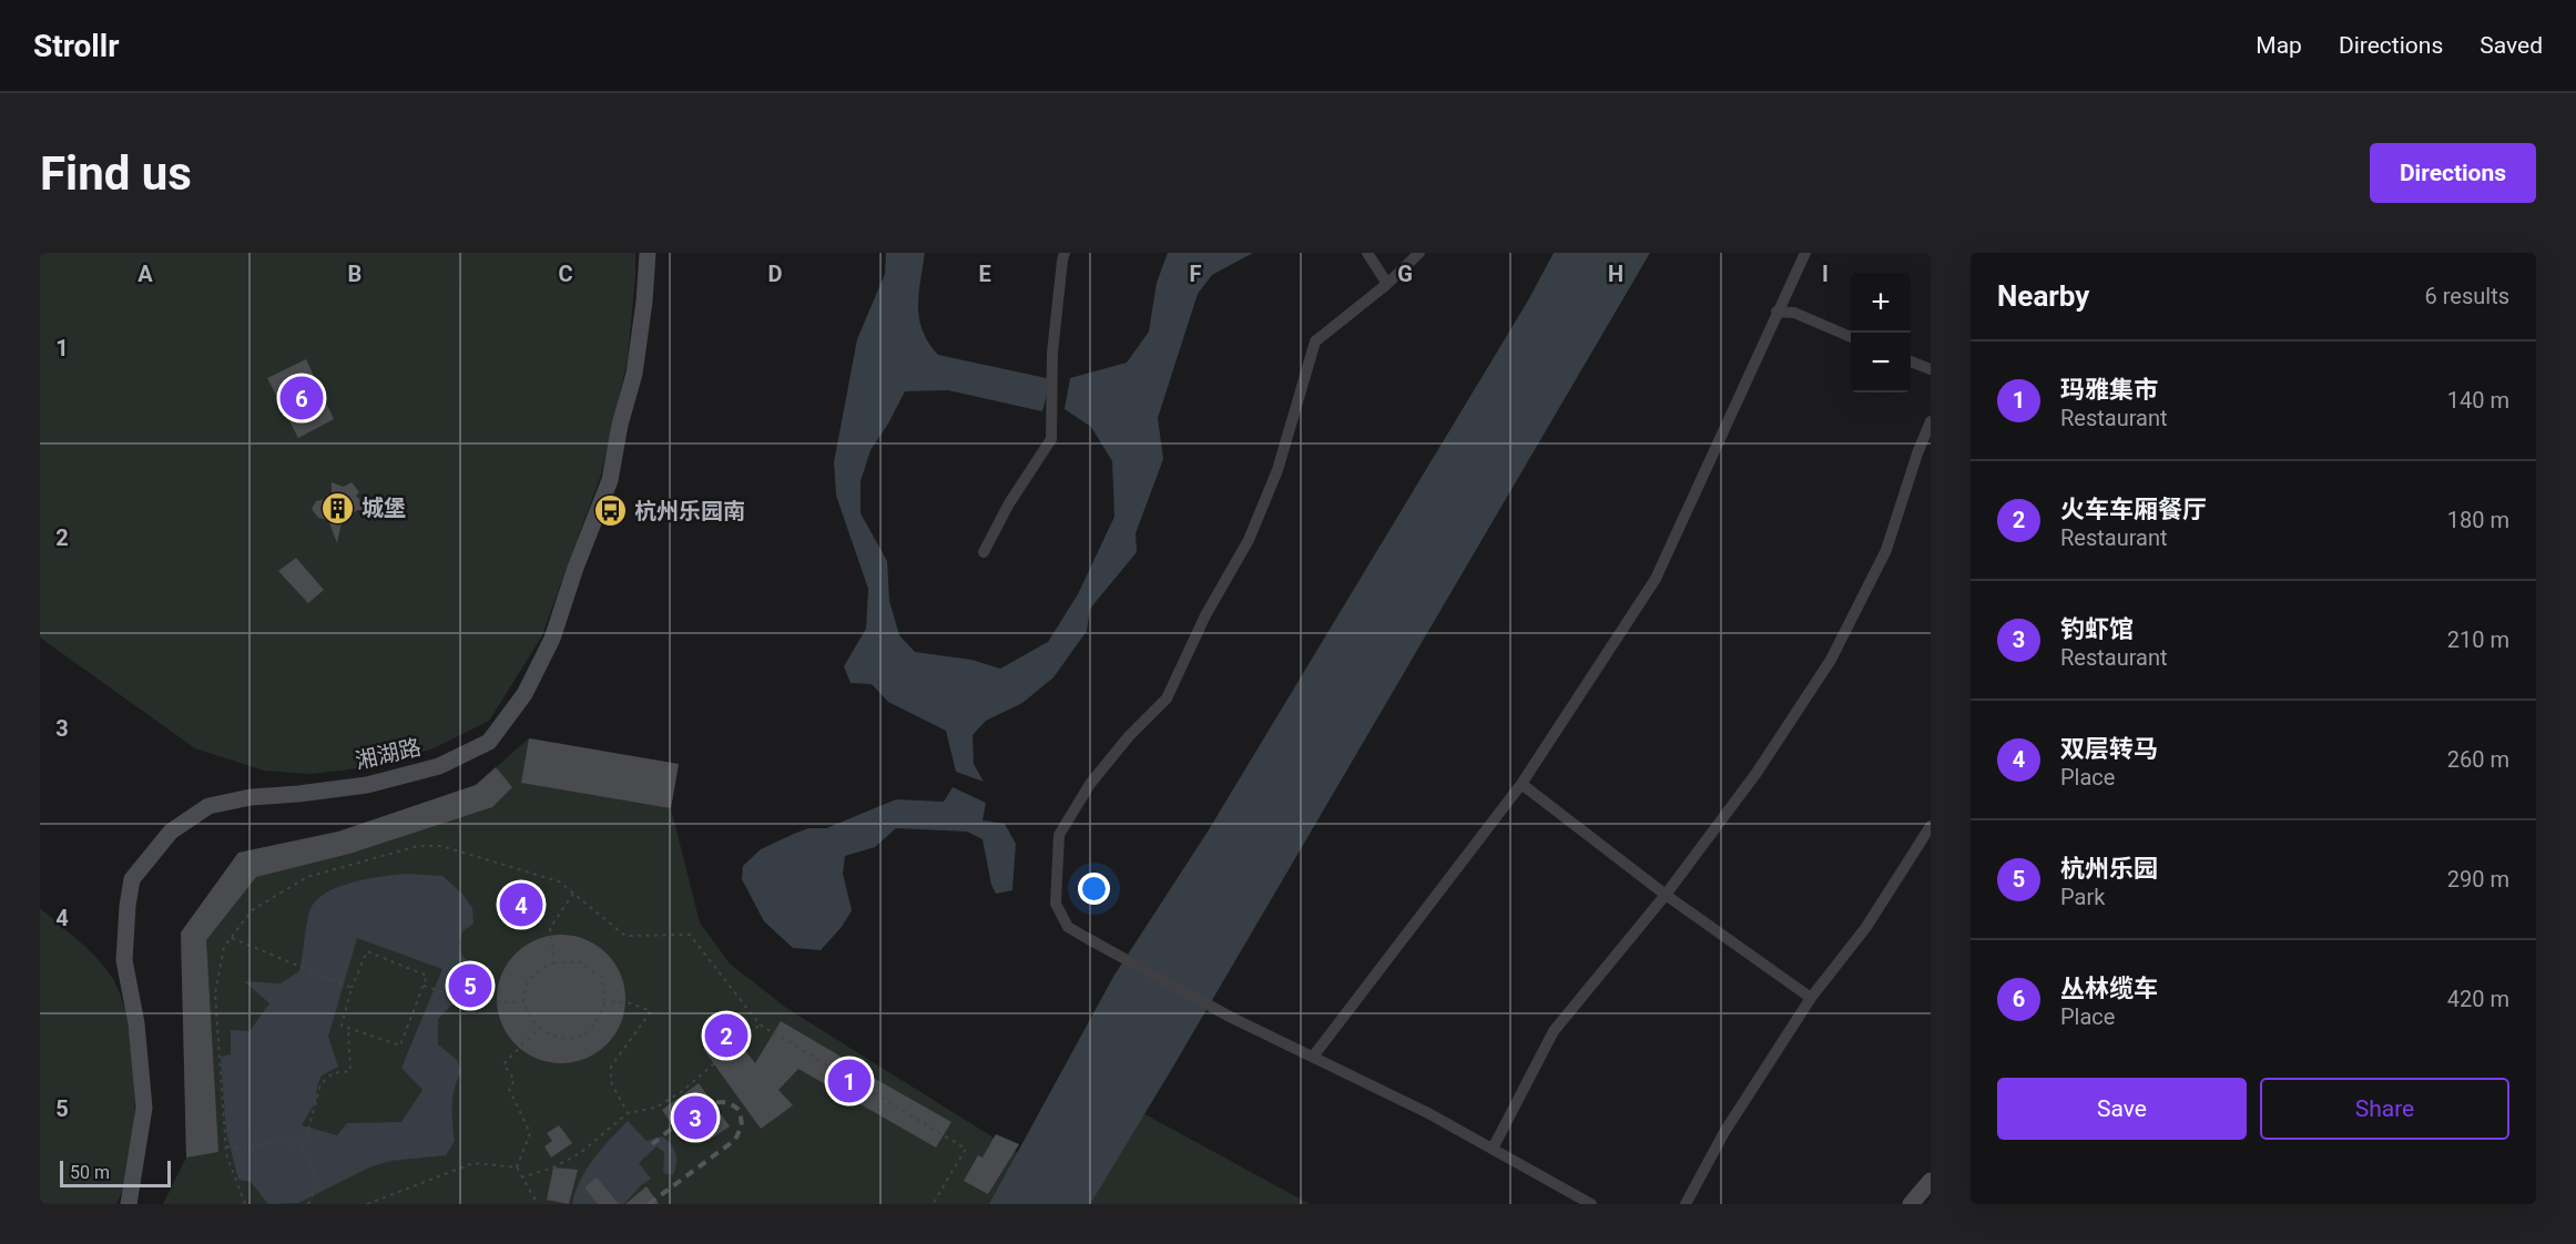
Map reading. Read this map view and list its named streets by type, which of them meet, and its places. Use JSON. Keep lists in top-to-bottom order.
{
  "streets": {
    "main road": ["湘湖路"]
  },
  "places": {
    "building": ["城堡"],
    "bus stop": ["杭州乐园南"]
  },
  "scale_bar": "50 m",
  "page": {
    "header": "Strollr",
    "nav": ["Map", "Directions", "Saved"],
    "buttons": [
      "Directions",
      ["Save", "Share"]
    ],
    "title": "Find us",
    "heading": ["Nearby", "6 results"],
    "map_buttons": ["+", "−"],
    "list": [
      {
        "mark": "1",
        "name": "玛雅集市",
        "note": "Restaurant",
        "value": "140 m"
      },
      {
        "mark": "2",
        "name": "火车车厢餐厅",
        "note": "Restaurant",
        "value": "180 m"
      },
      {
        "mark": "3",
        "name": "钓虾馆",
        "note": "Restaurant",
        "value": "210 m"
      },
      {
        "mark": "4",
        "name": "双层转马",
        "note": "Place",
        "value": "260 m"
      },
      {
        "mark": "5",
        "name": "杭州乐园",
        "note": "Park",
        "value": "290 m"
      },
      {
        "mark": "6",
        "name": "丛林缆车",
        "note": "Place",
        "value": "420 m"
      }
    ],
    "pins": [
      "6",
      "4",
      "5",
      "2",
      "1",
      "3"
    ],
    "scale": "50 m"
  },
  "grid": {
    "columns": [
      "A",
      "B",
      "C",
      "D",
      "E",
      "F",
      "G",
      "H",
      "I"
    ],
    "rows": [
      "1",
      "2",
      "3",
      "4",
      "5"
    ]
  }
}
